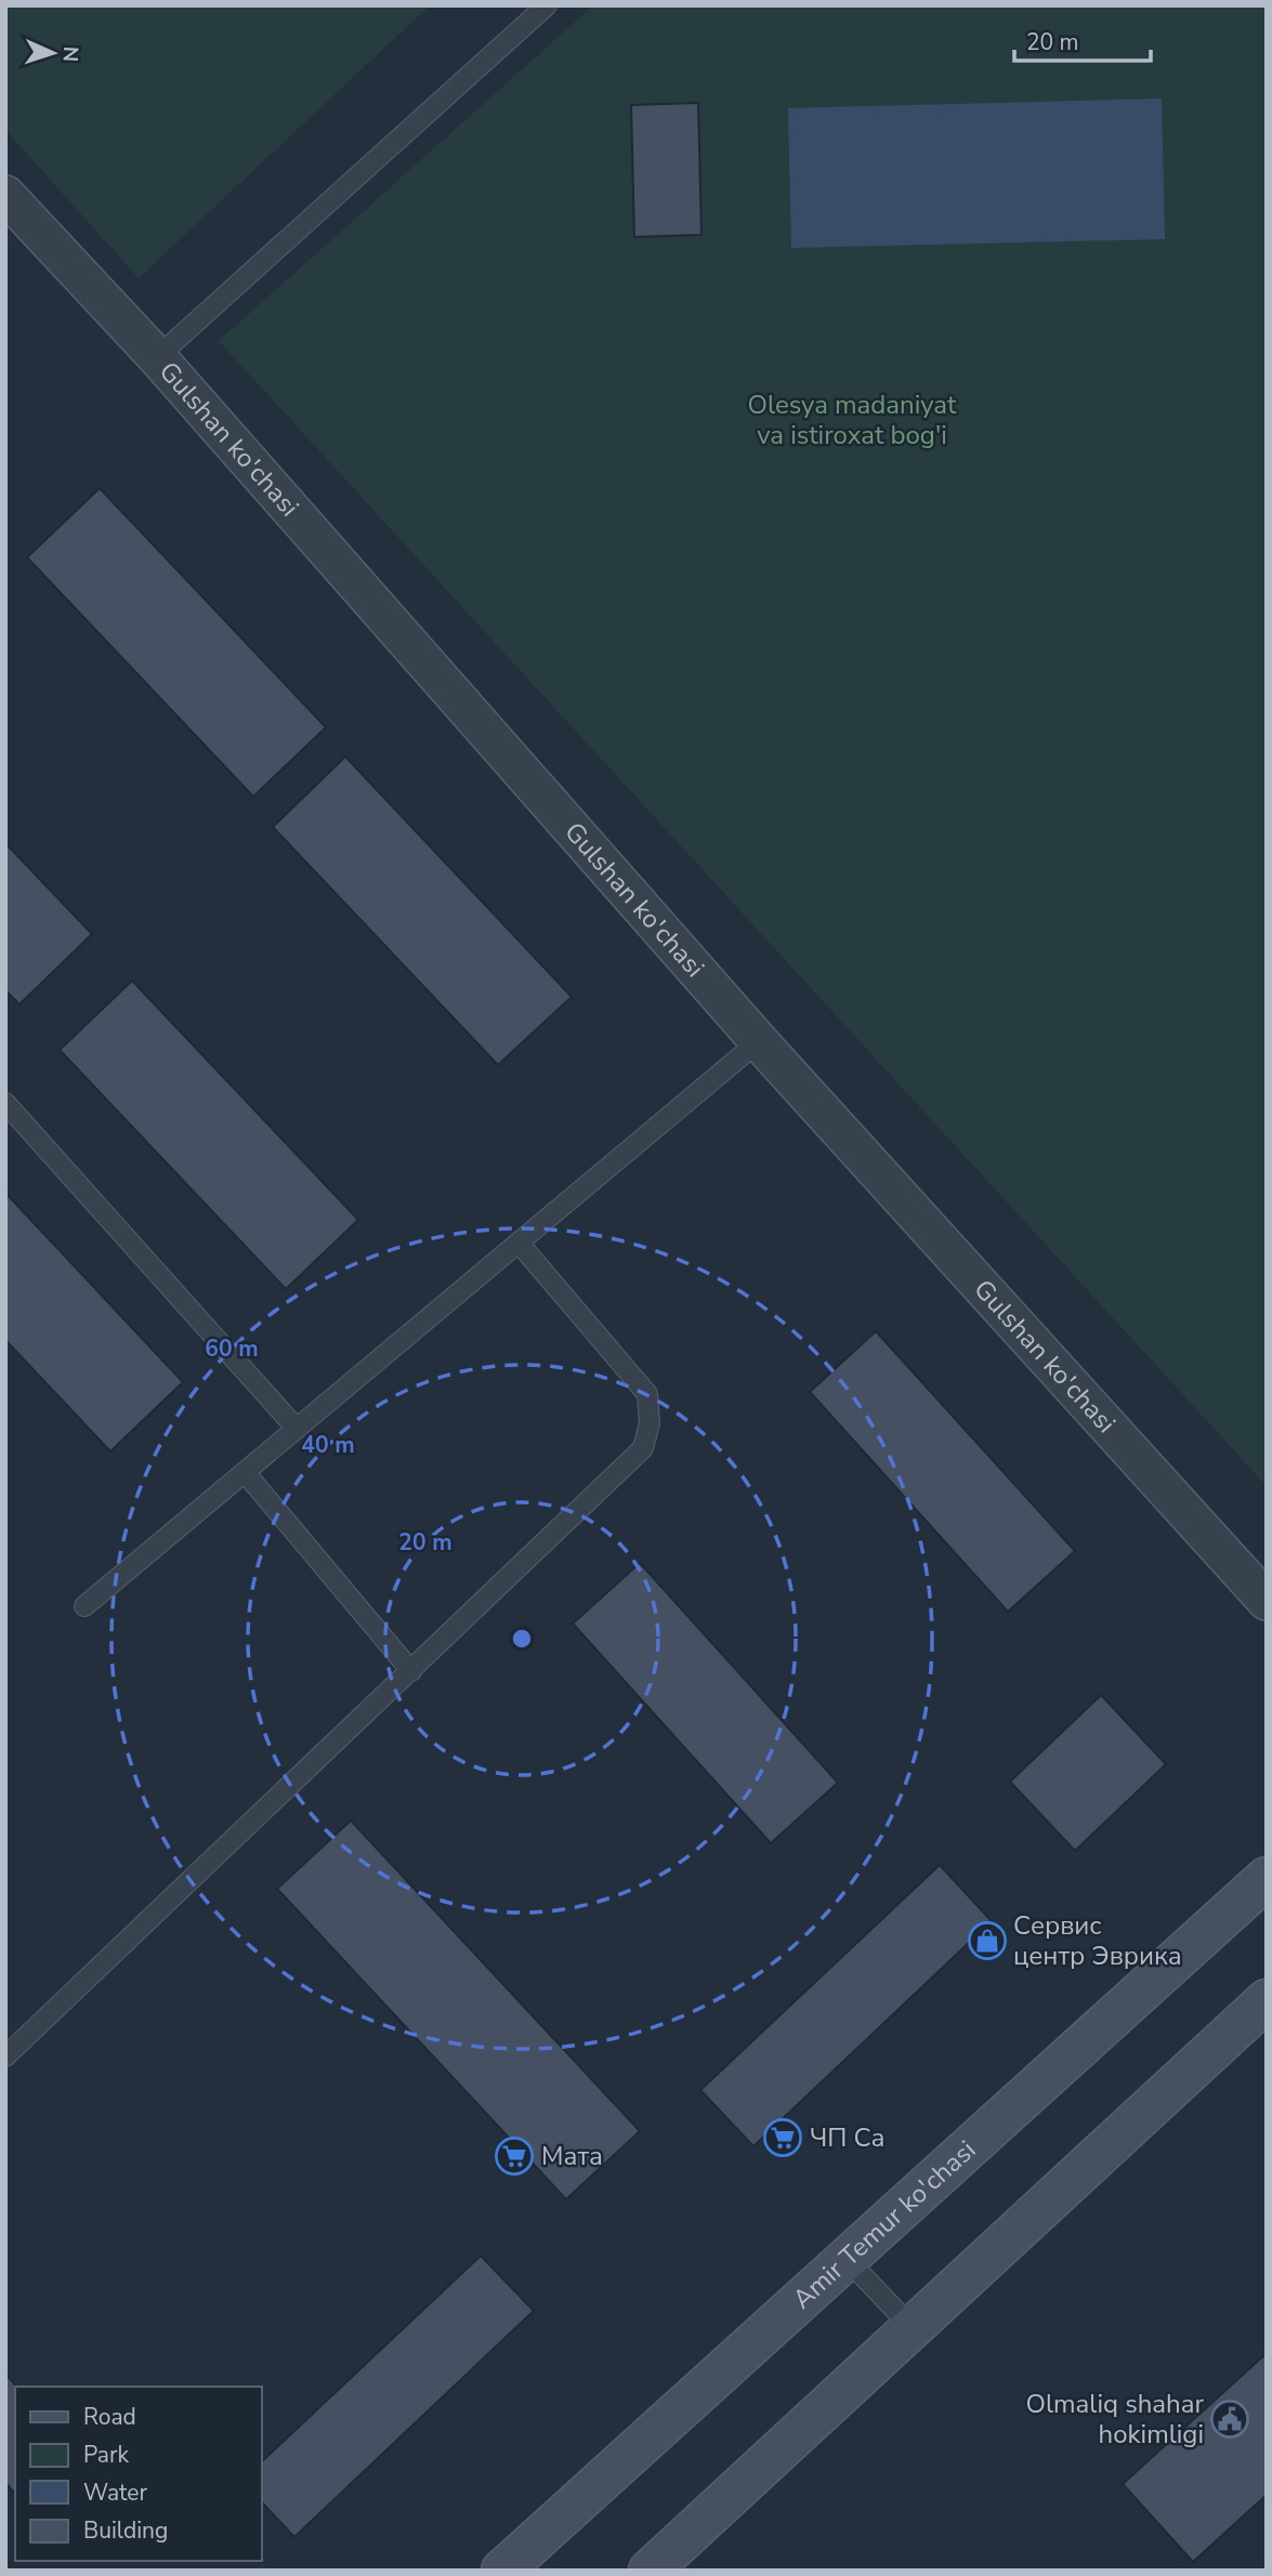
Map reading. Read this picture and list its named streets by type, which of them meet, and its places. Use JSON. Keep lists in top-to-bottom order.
{
  "streets": {
    "main road": ["Amir Temur ko'chasi"],
    "street": ["Gulshan ko'chasi"]
  },
  "parks": ["Olesya madaniyat va istiroxat bog'i"],
  "places": {
    "shop": ["Сервис центр Эврика"],
    "supermarket": ["ЧП Са", "Мата"],
    "public building": ["Olmaliq shahar hokimligi"]
  },
  "legend": [
    "Road",
    "Park",
    "Water",
    "Building"
  ],
  "scale_bar": "20 m",
  "north": "right",
  "rings": ["60 m", "40 m", "20 m"]
}
